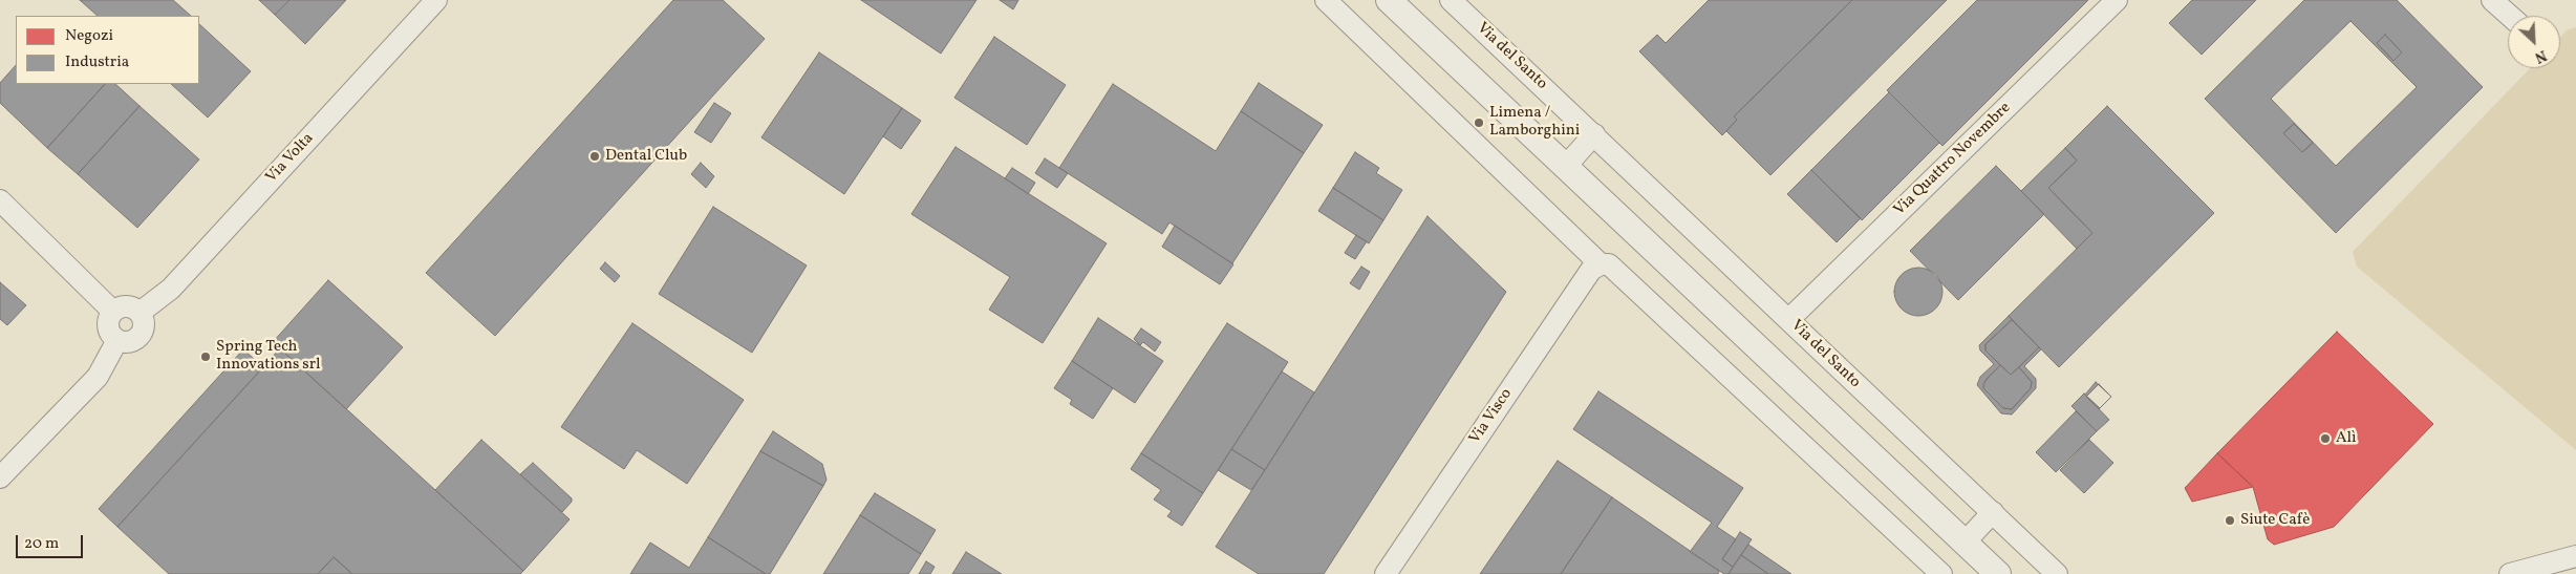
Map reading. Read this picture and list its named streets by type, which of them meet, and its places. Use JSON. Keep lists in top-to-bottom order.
{
  "streets": {
    "street": [
      "Via del Santo",
      "Via Volta",
      "Via Quattro Novembre",
      "Via Visco"
    ]
  },
  "crossings": [
    ["Via del Santo", "Via Quattro Novembre"]
  ],
  "places": [
    "Limena / Lamborghini",
    "Dental Club",
    "Spring Tech Innovations srl",
    "Alì",
    "Siute Cafè"
  ],
  "legend": ["Negozi", "Industria"],
  "scale_bar": "20 m",
  "north": "bottom right"
}
